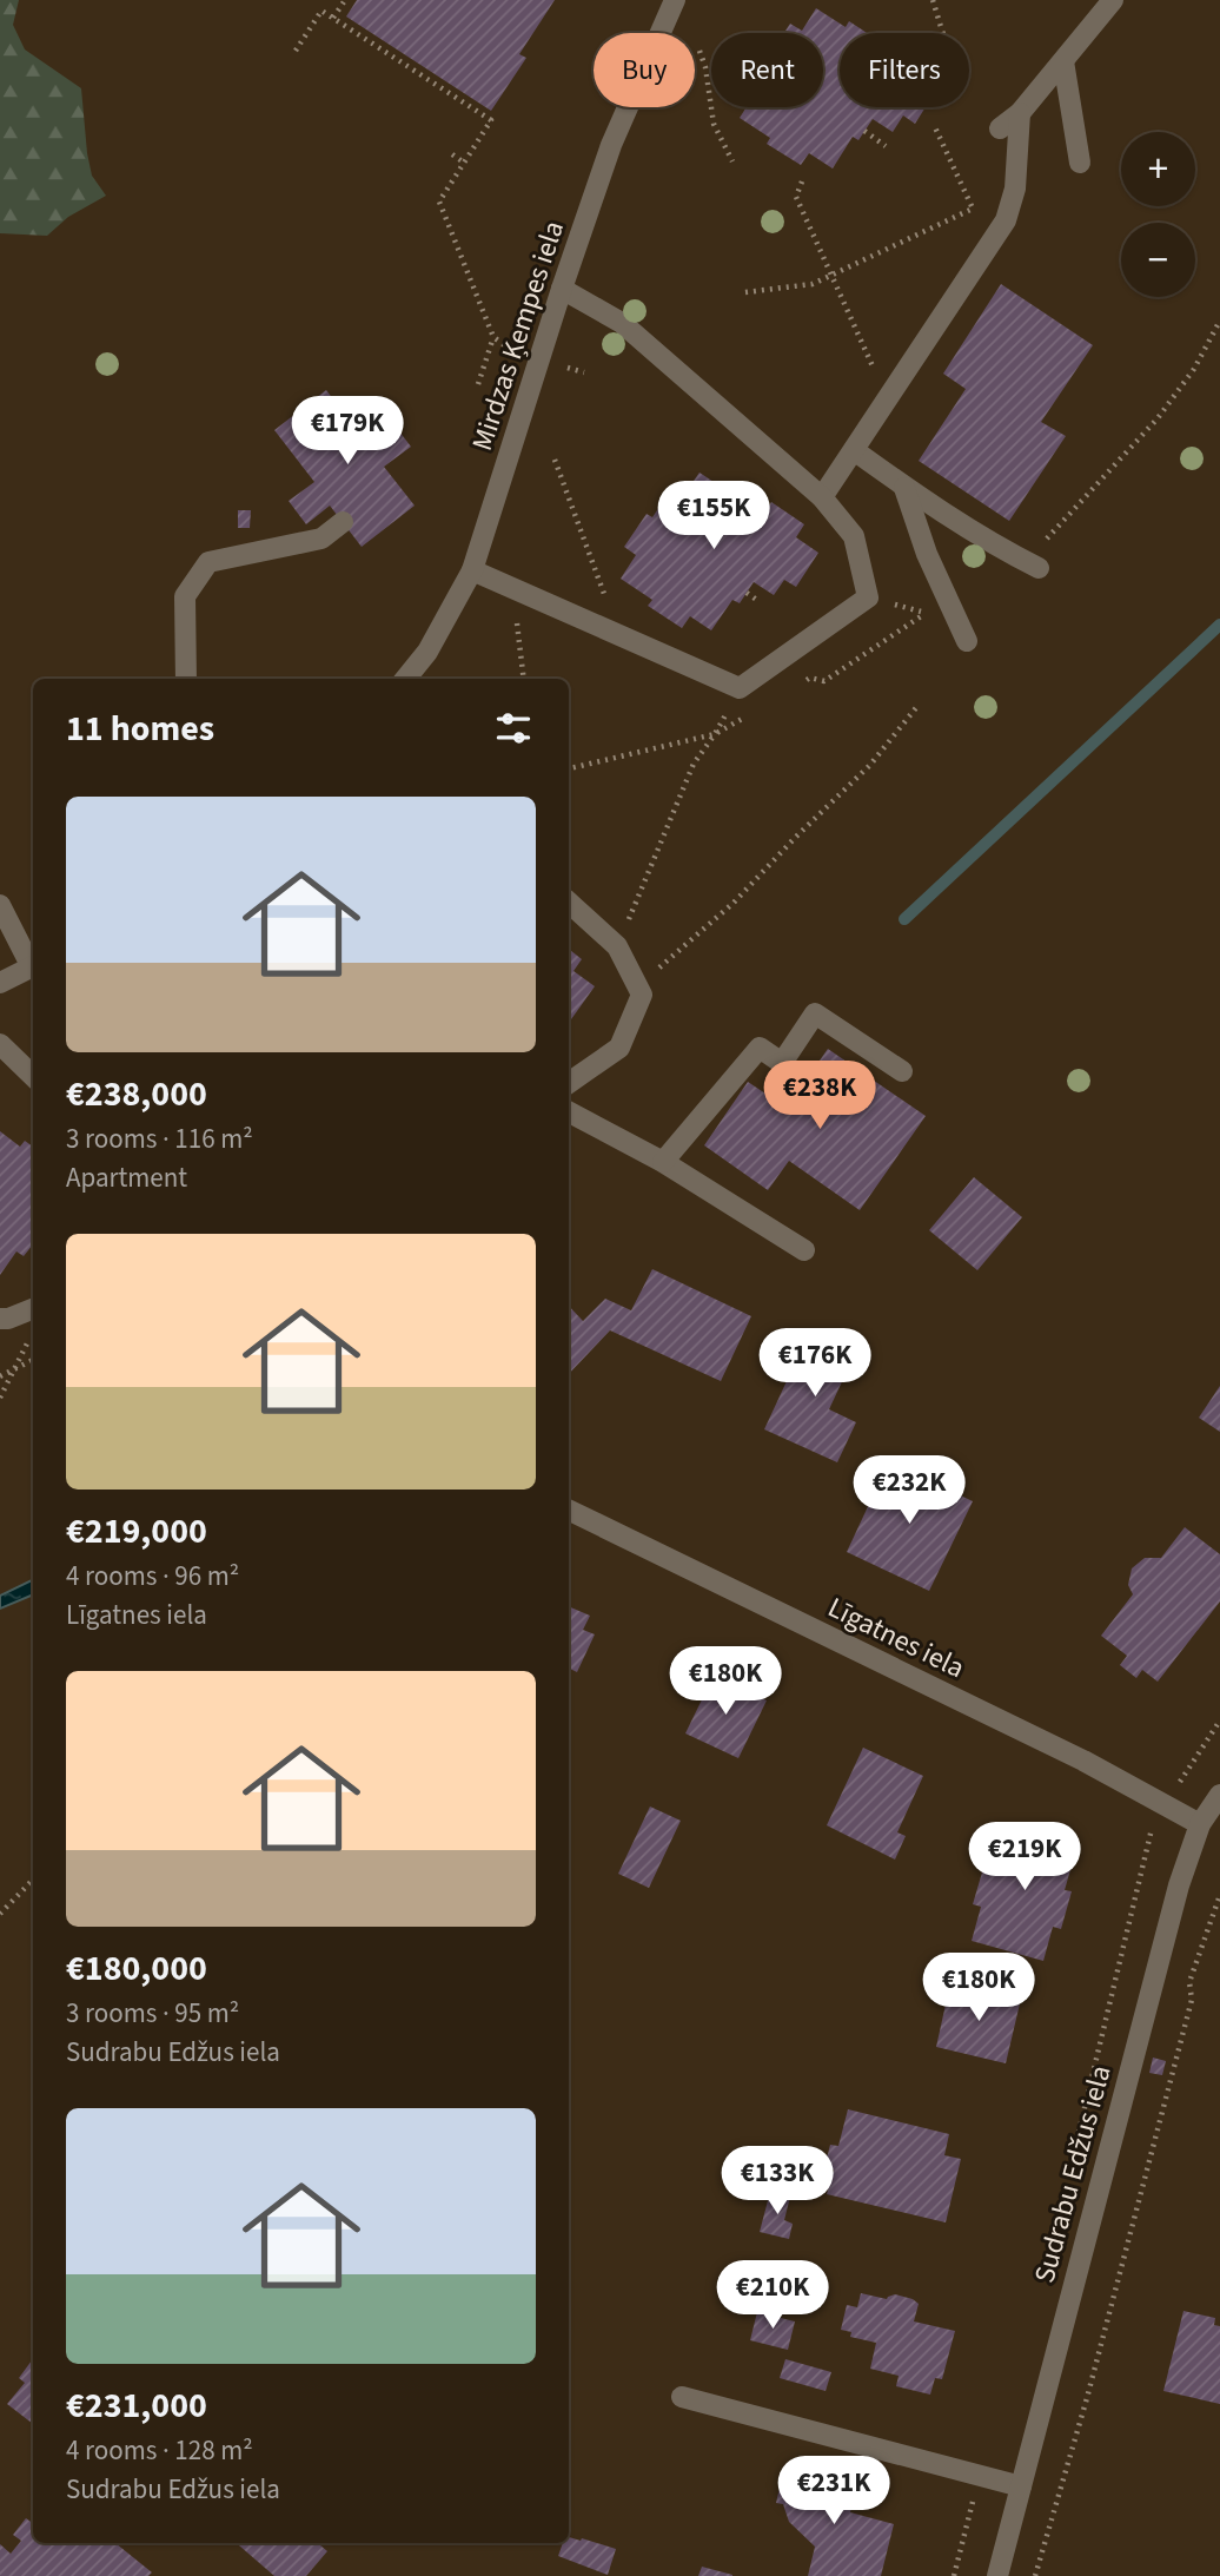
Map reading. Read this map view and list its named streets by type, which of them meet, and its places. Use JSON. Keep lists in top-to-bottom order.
{
  "streets": {
    "street": ["Mirdzas Ķempes iela", "Līgatnes iela", "Sudrabu Edžus iela"]
  },
  "crossings": [
    ["Līgatnes iela", "Sudrabu Edžus iela"]
  ],
  "page": {
    "chip": ["Buy", "Rent", "Filters"],
    "map_buttons": ["+", "−"],
    "price": [
      "€179K",
      "€155K",
      "€238K",
      "€176K",
      "€232K",
      "€180K",
      "€219K",
      "€180K",
      "€133K",
      "€210K",
      "€231K"
    ],
    "heading": "11 homes",
    "list": [
      {
        "name": "€238,000",
        "note": "3 rooms · 116 m² · Apartment"
      },
      {
        "name": "€219,000",
        "note": "4 rooms · 96 m² · Līgatnes iela"
      },
      {
        "name": "€180,000",
        "note": "3 rooms · 95 m² · Sudrabu Edžus iela"
      },
      {
        "name": "€231,000",
        "note": "4 rooms · 128 m² · Sudrabu Edžus iela"
      }
    ]
  }
}
